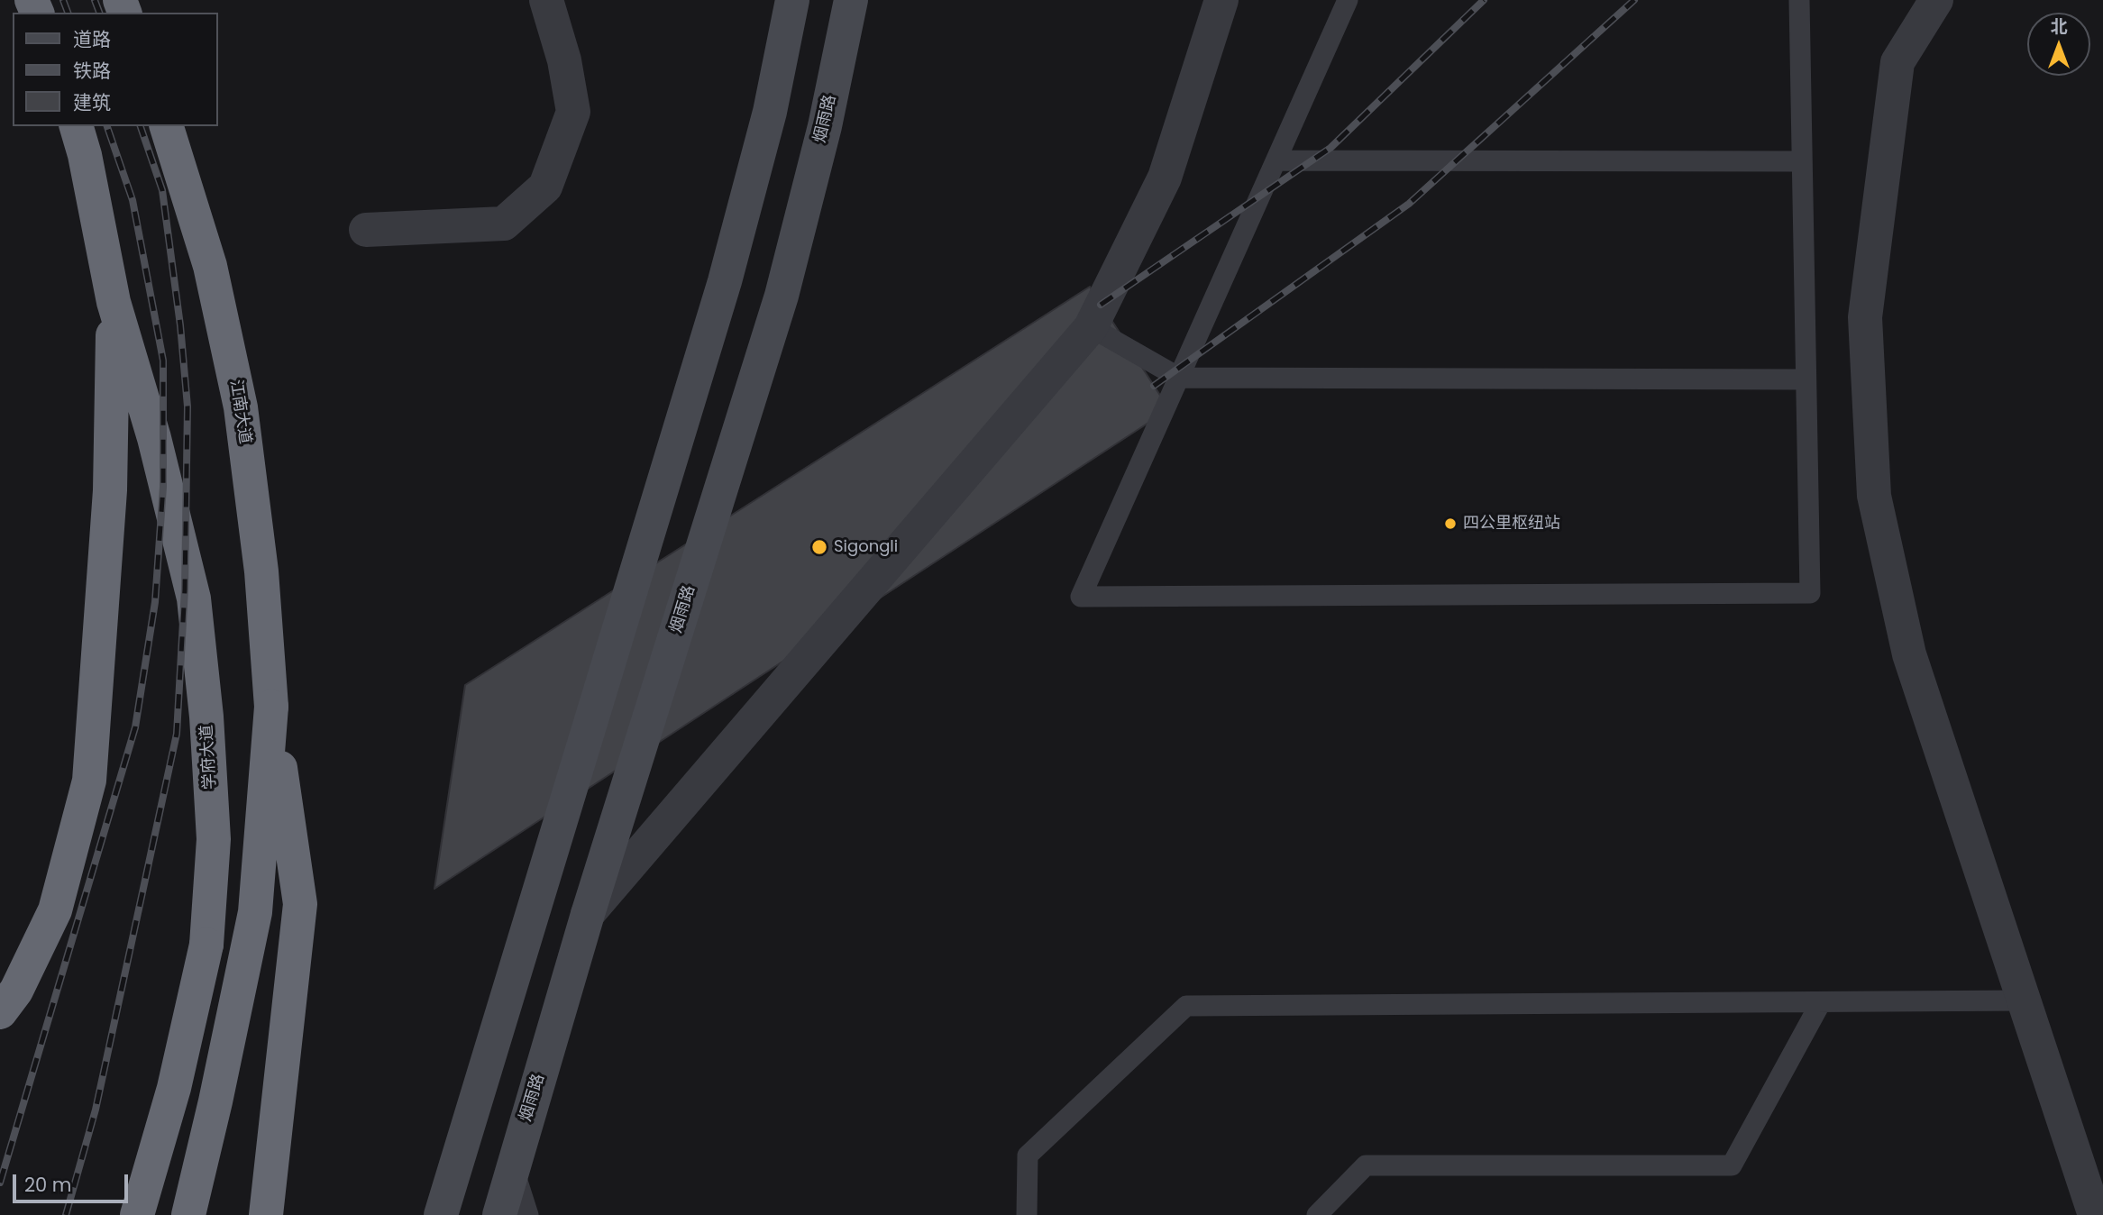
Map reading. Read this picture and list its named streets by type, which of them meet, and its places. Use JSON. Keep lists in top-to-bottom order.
{
  "streets": {
    "highway": ["江南大道", "学府大道"],
    "main road": ["烟雨路"]
  },
  "places": ["四公里枢纽站", "Sigongli"],
  "legend": ["道路", "铁路", "建筑"],
  "scale_bar": "20 m",
  "north": "top"
}
